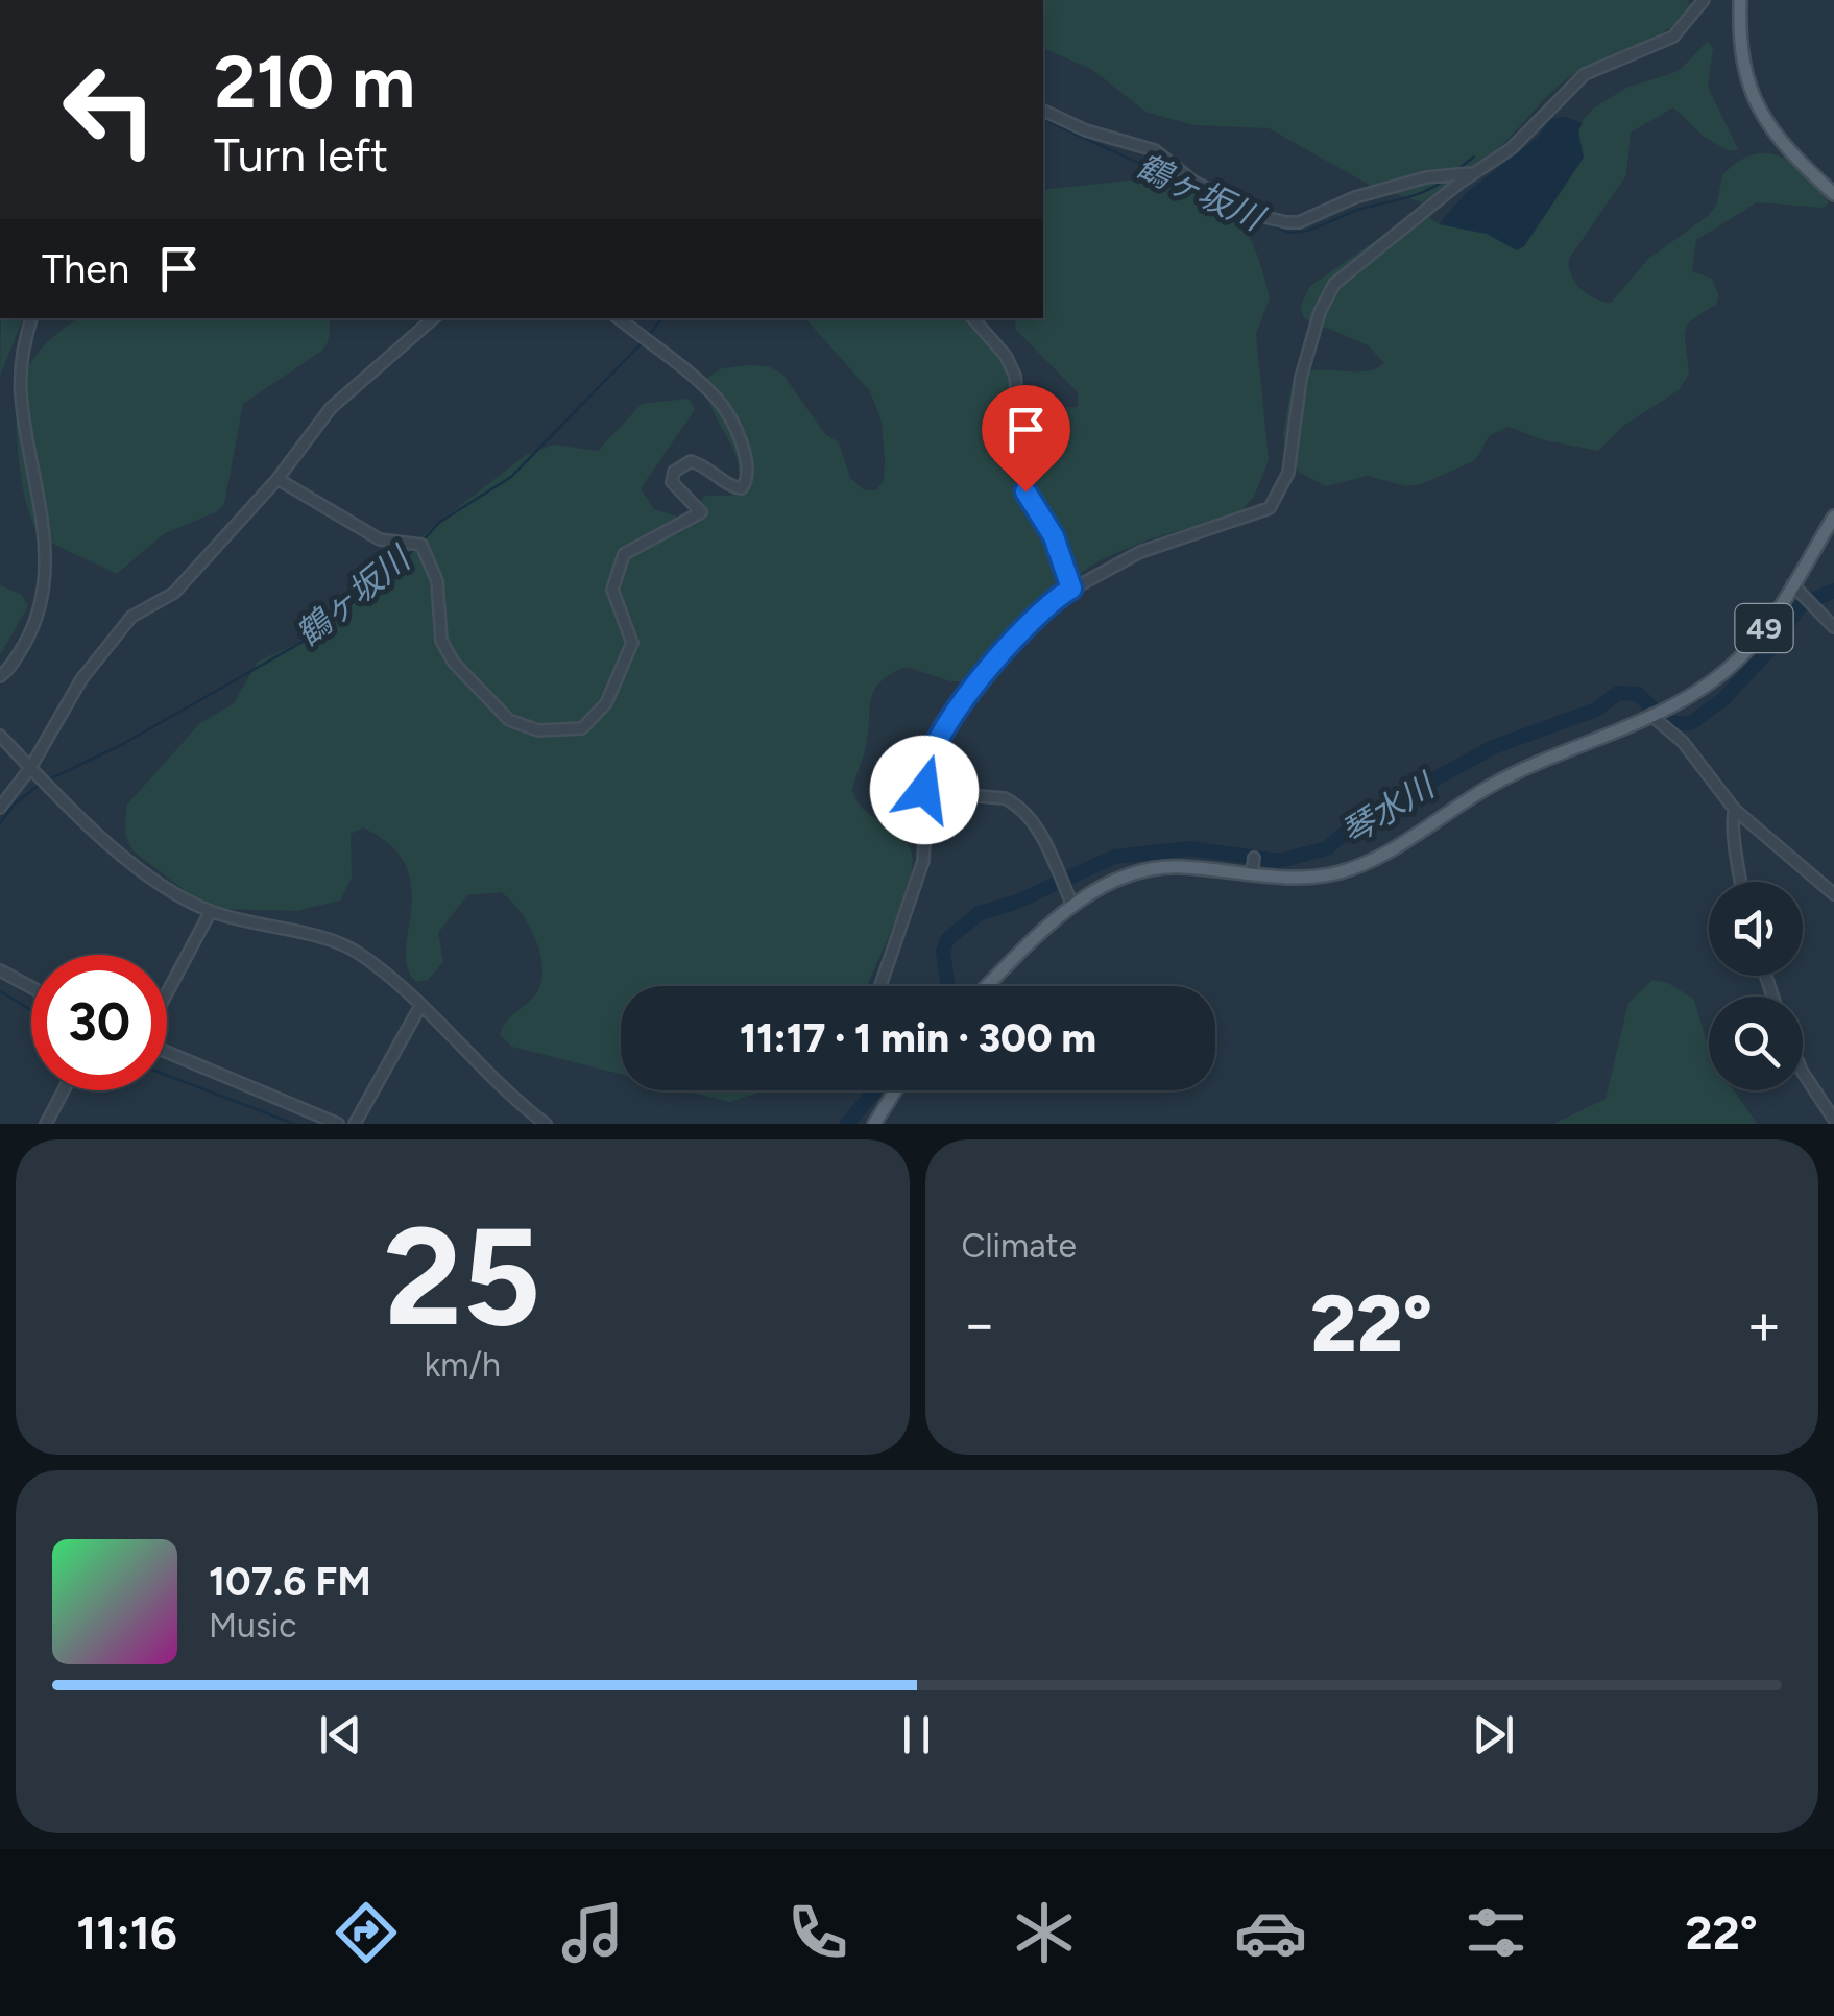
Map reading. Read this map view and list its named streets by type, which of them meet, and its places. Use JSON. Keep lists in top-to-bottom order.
{
  "streets": {
    "main road": ["49"]
  },
  "water": ["鶴ヶ坂川", "琴水川"],
  "page": {
    "turn": ["210 m", "Turn left"],
    "then": "Then",
    "limit": "30",
    "trip": "11:17 · 1 min · 300 m",
    "tile": [
      ["25", "km/h"],
      "Climate"
    ],
    "heat": ["−", "22°", "+"],
    "song": ["107.6 FM", "Music"],
    "tabs": ["11:16", "22°"]
  }
}
